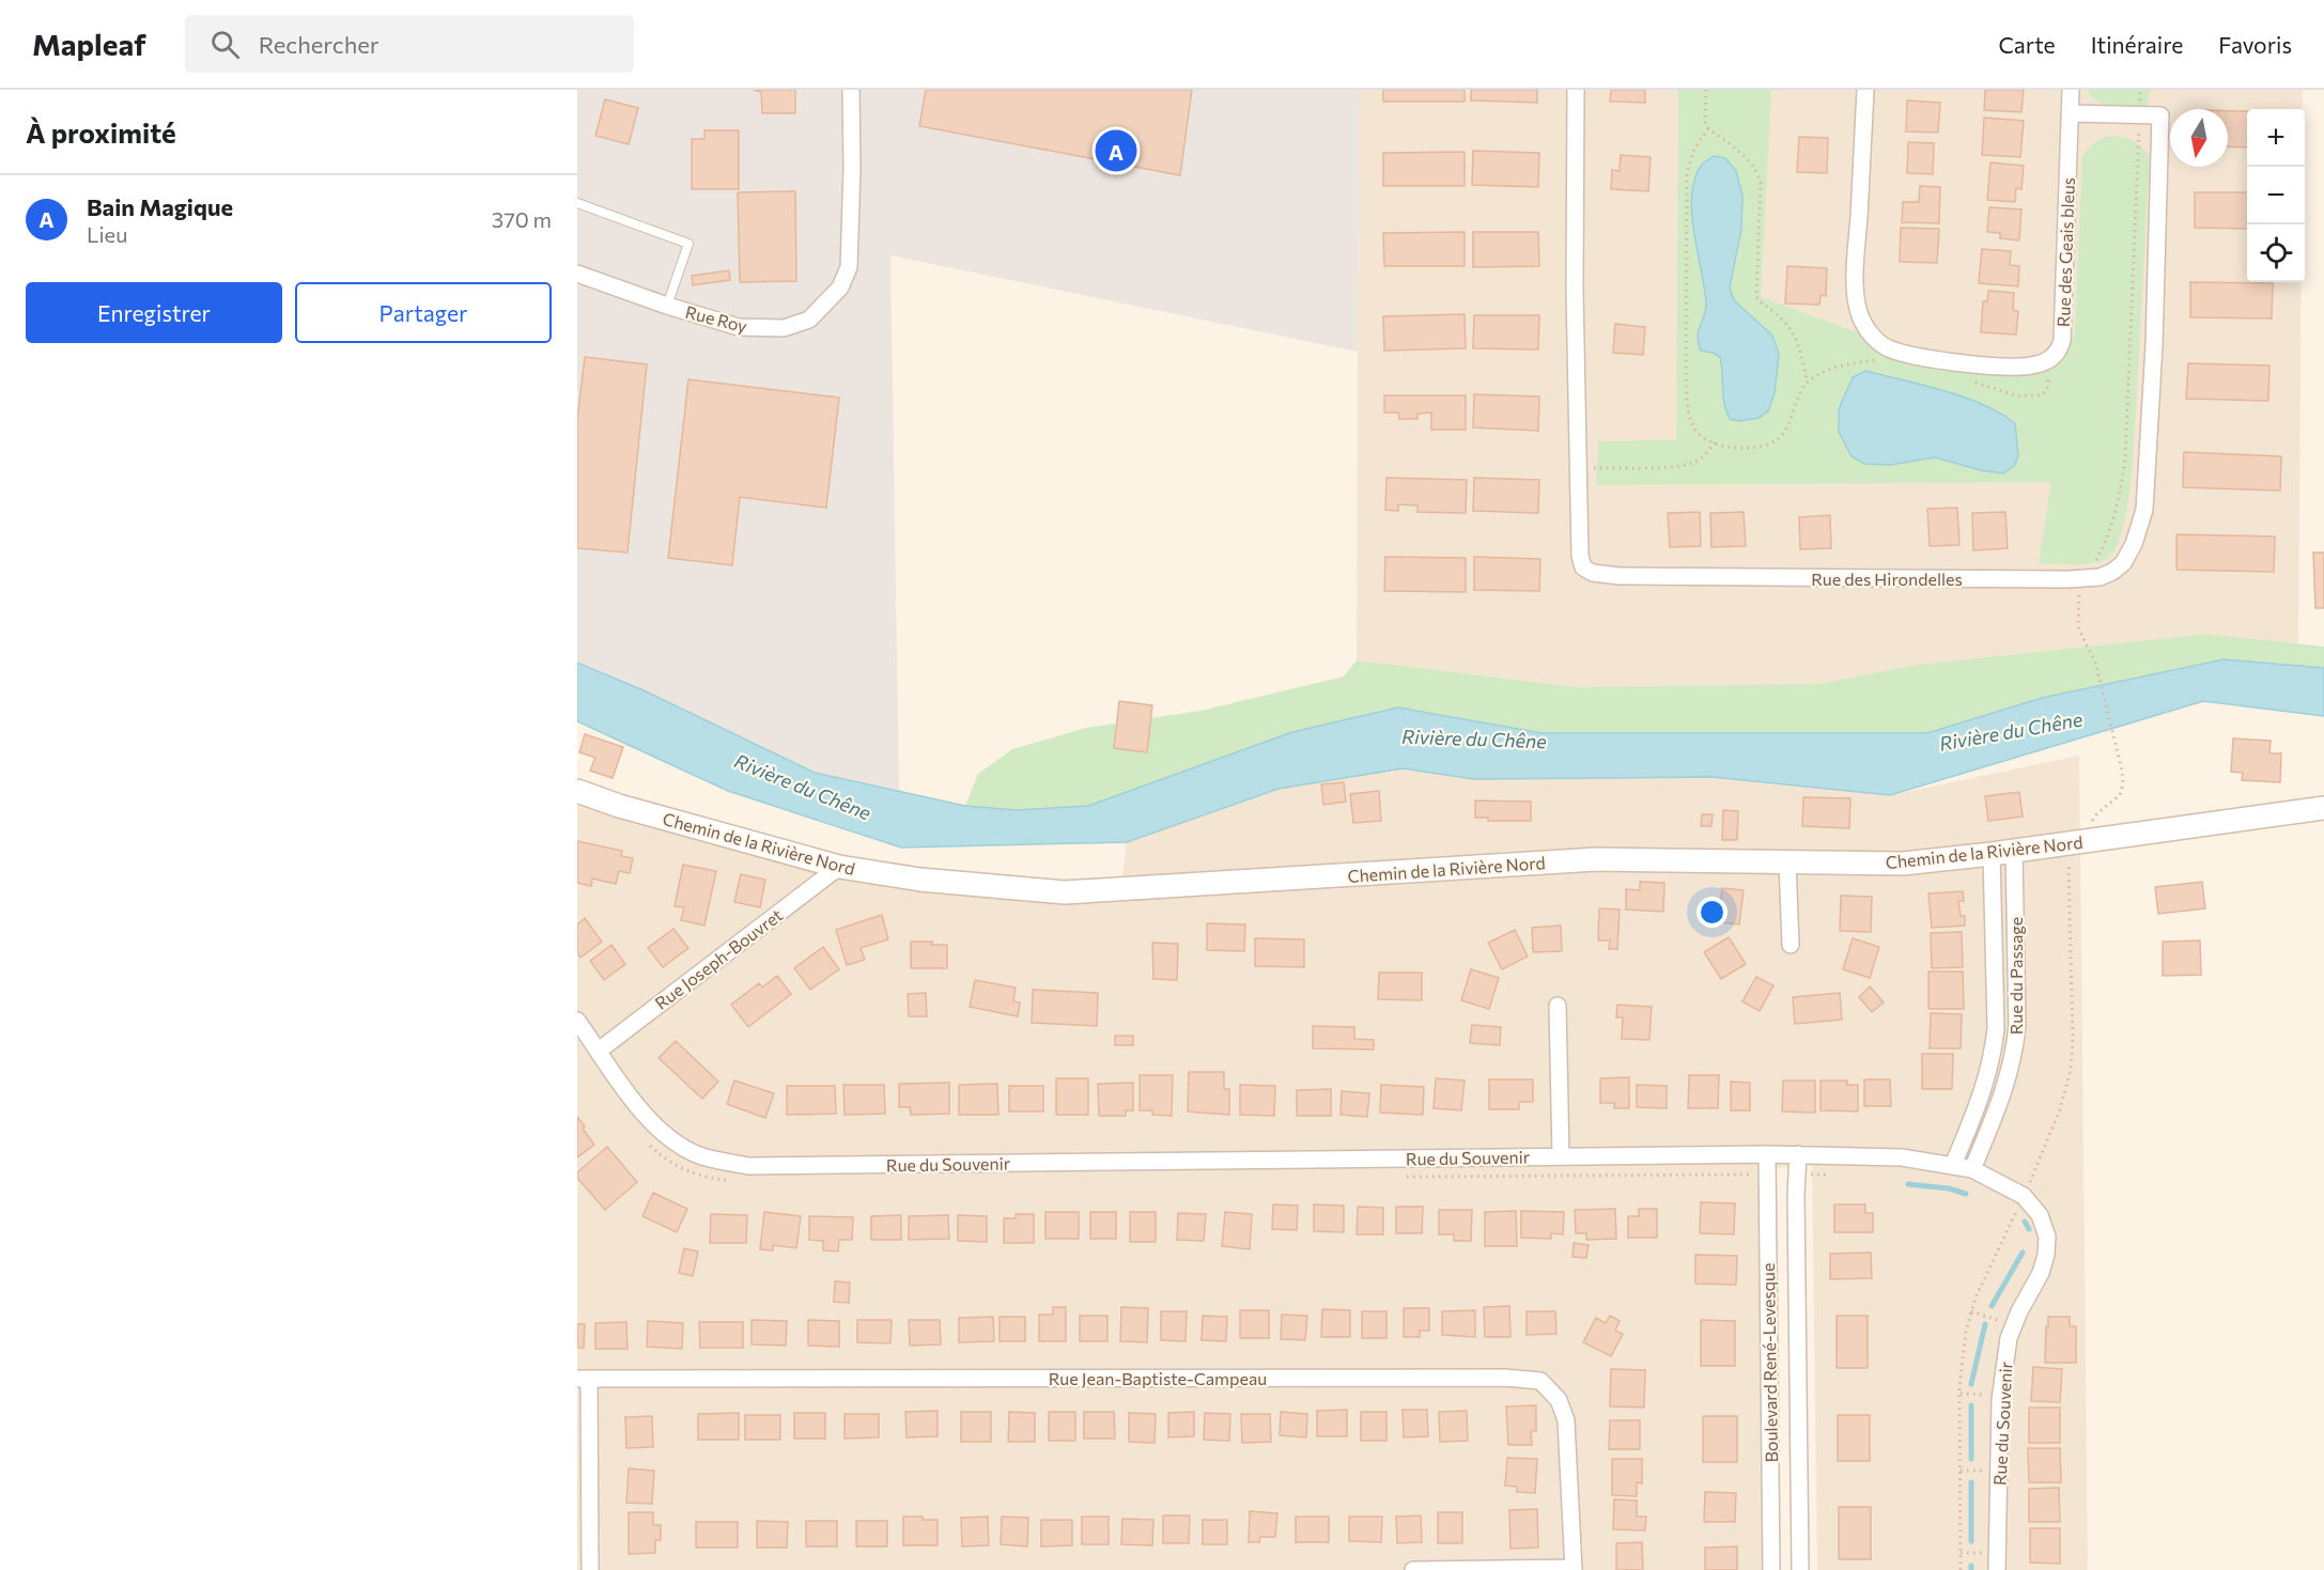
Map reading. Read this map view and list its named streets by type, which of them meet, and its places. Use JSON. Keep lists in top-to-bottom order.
{
  "streets": {
    "street": [
      "Rue des Geais bleus",
      "Rue Roy",
      "Rue des Hirondelles",
      "Chemin de la Rivière Nord",
      "Rue Joseph-Bouvret",
      "Rue du Passage",
      "Rue du Souvenir",
      "Boulevard René-Levesque",
      "Rue Jean-Baptiste-Campeau"
    ]
  },
  "crossings": [
    ["Rue des Geais bleus", "Rue des Hirondelles"],
    ["Chemin de la Rivière Nord", "Rue Joseph-Bouvret"],
    ["Chemin de la Rivière Nord", "Rue du Passage"],
    ["Rue Joseph-Bouvret", "Rue du Souvenir"],
    ["Rue du Passage", "Rue du Souvenir"],
    ["Rue du Souvenir", "Boulevard René-Levesque"]
  ],
  "water": ["Rivière du Chêne"],
  "north": "bottom",
  "page": {
    "header": "Mapleaf",
    "search": "Rechercher",
    "nav": ["Carte", "Itinéraire", "Favoris"],
    "heading": "À proximité",
    "map_buttons": ["+", "−"],
    "pins": "A",
    "list": [
      {
        "mark": "A",
        "name": "Bain Magique",
        "note": "Lieu",
        "value": "370 m"
      }
    ],
    "buttons": ["Enregistrer", "Partager"]
  }
}
